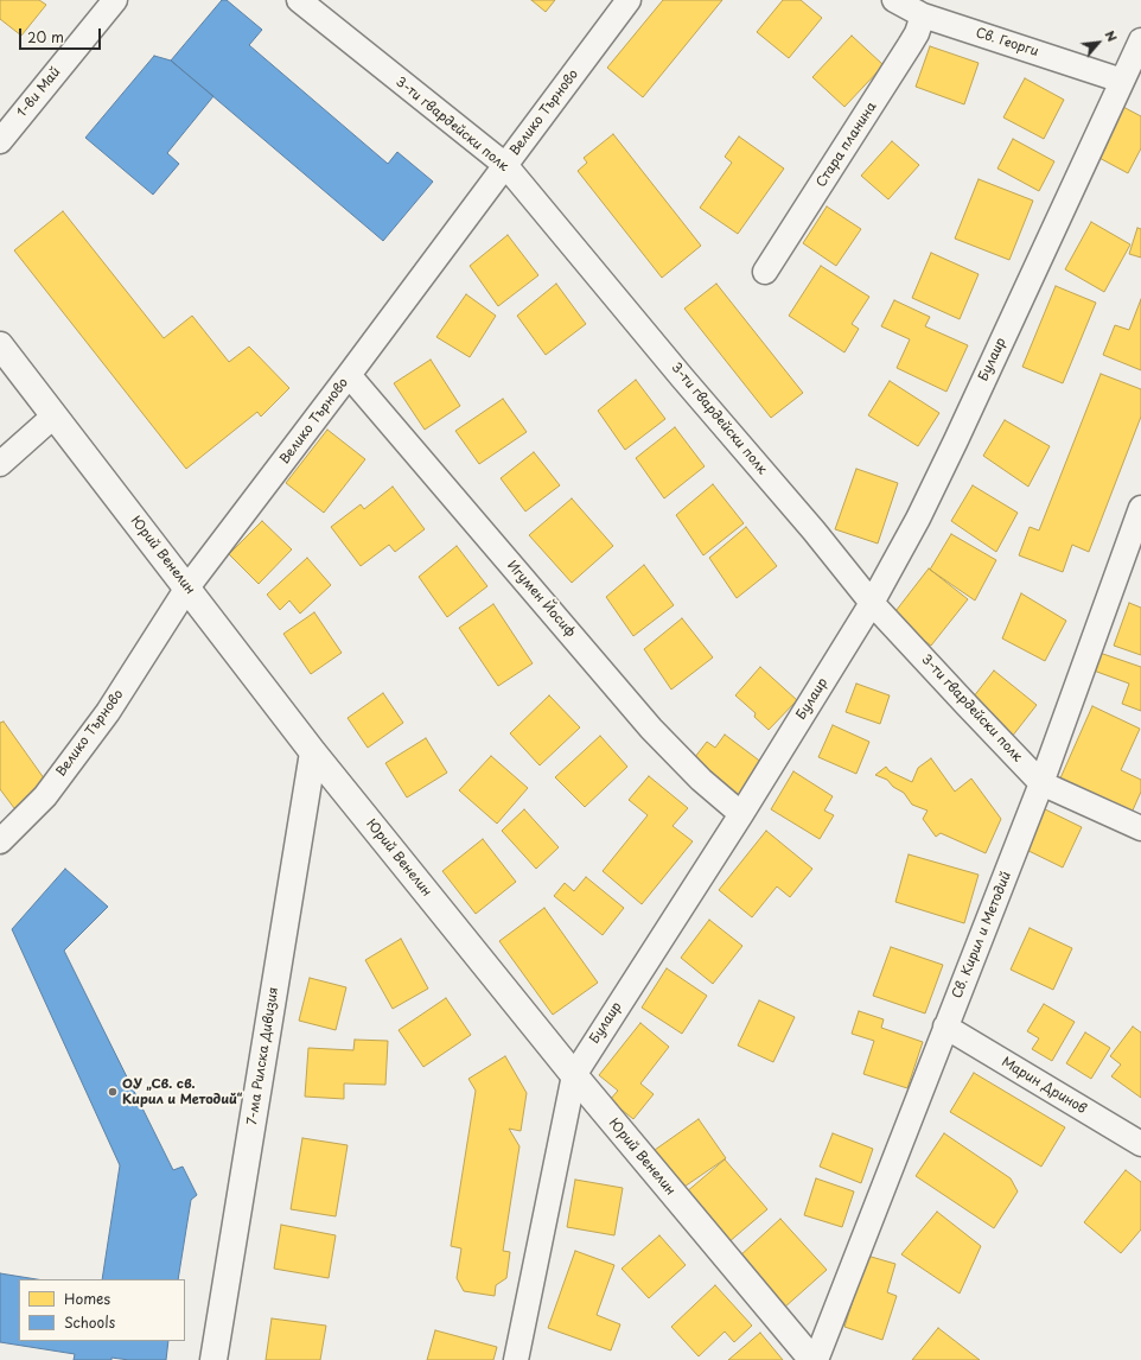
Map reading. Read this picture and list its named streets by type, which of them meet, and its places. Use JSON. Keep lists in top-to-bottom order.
{
  "streets": {
    "street": [
      "Св. Георги",
      "1-ви Май",
      "Велико Търново",
      "3-ти гвардейски полк",
      "Стара планина",
      "Булаир",
      "Юрий Венелин",
      "Игумен Йосиф",
      "Св. Кирил и Методий",
      "7-ма Рилска Дивизия",
      "Марин Дринов"
    ]
  },
  "crossings": [
    ["Св. Георги", "Стара планина"],
    ["Св. Георги", "Булаир"],
    ["Велико Търново", "3-ти гвардейски полк"],
    ["Велико Търново", "Юрий Венелин"],
    ["Велико Търново", "Игумен Йосиф"],
    ["3-ти гвардейски полк", "Булаир"],
    ["3-ти гвардейски полк", "Св. Кирил и Методий"],
    ["Булаир", "Юрий Венелин"],
    ["Булаир", "Игумен Йосиф"],
    ["Юрий Венелин", "Св. Кирил и Методий"],
    ["Юрий Венелин", "7-ма Рилска Дивизия"],
    ["Св. Кирил и Методий", "Марин Дринов"]
  ],
  "places": ["ОУ „Св. св. Кирил и Методий“"],
  "legend": ["Homes", "Schools"],
  "scale_bar": "20 m",
  "north": "top right"
}
